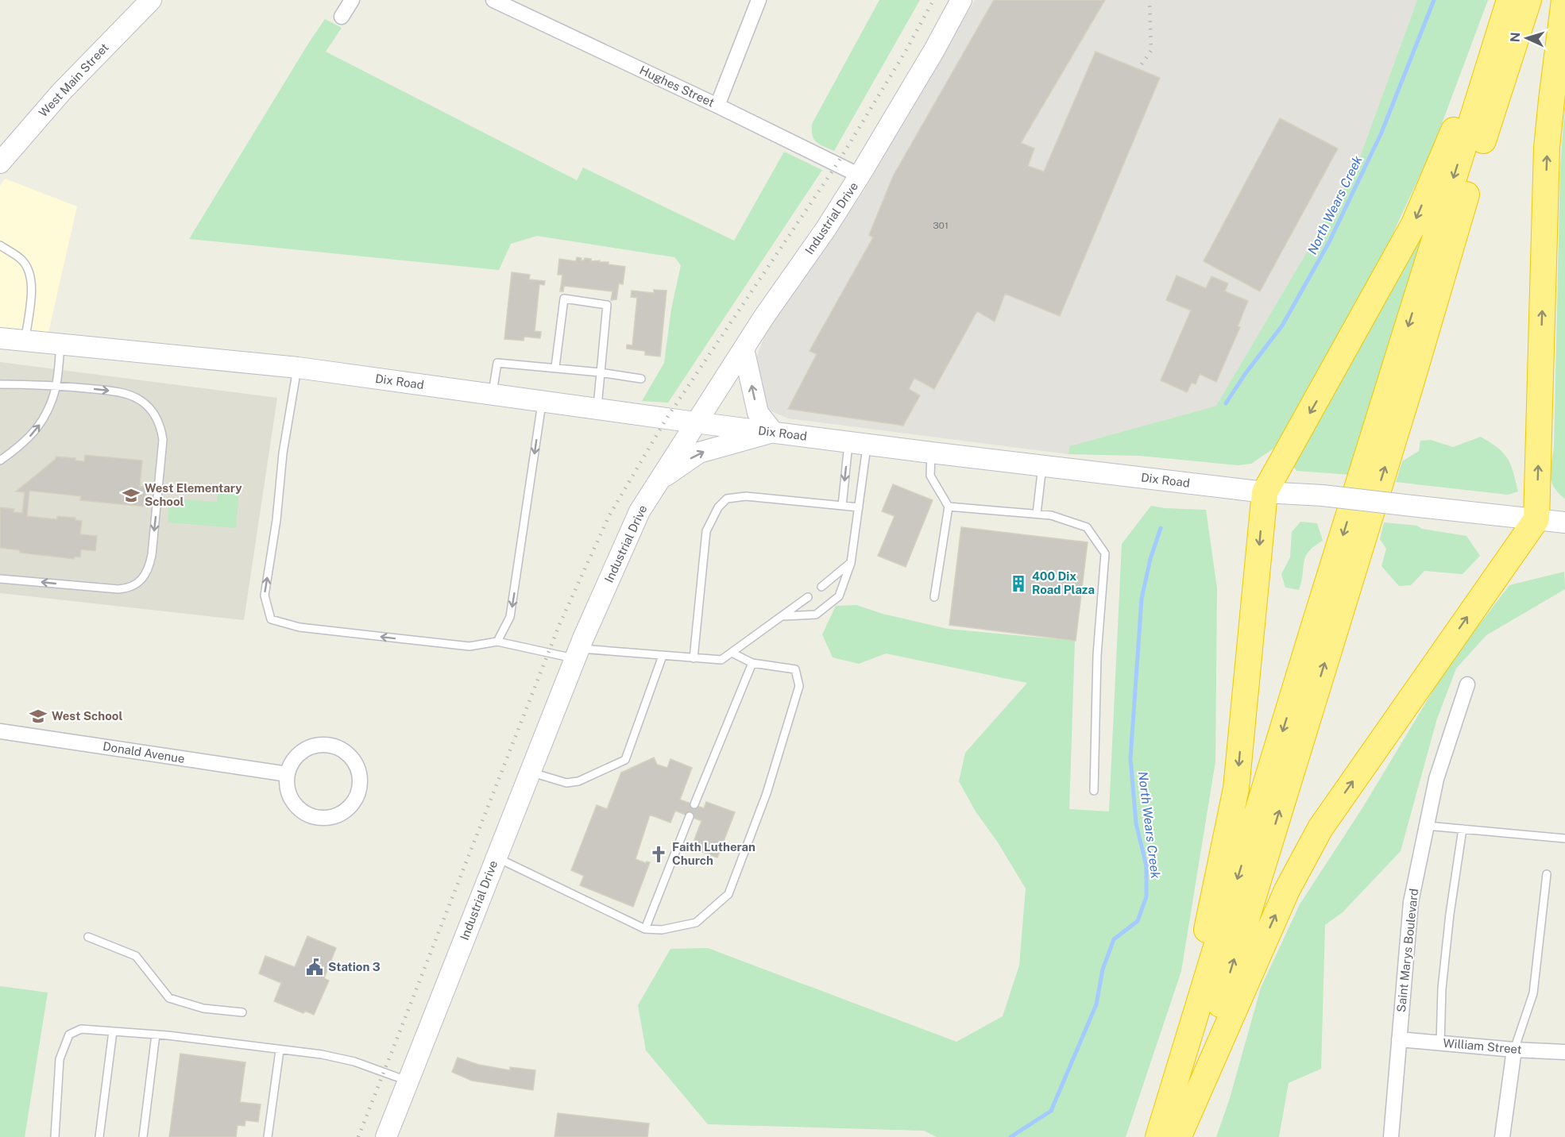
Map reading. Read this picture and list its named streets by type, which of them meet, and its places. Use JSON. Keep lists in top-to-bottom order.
{
  "streets": {
    "main road": ["West Main Street", "Industrial Drive", "Dix Road"],
    "street": [
      "Hughes Street",
      "Donald Avenue",
      "Saint Marys Boulevard",
      "William Street"
    ]
  },
  "crossings": [
    ["Hughes Street", "Industrial Drive"],
    ["Industrial Drive", "Dix Road"],
    ["Saint Marys Boulevard", "William Street"]
  ],
  "water": ["North Wears Creek"],
  "places": {
    "school or university": ["West Elementary School", "West School"],
    "building": ["400 Dix Road Plaza"],
    "church": ["Faith Lutheran Church"],
    "public building": ["Station 3"]
  },
  "house_numbers": ["301"],
  "north": "left"
}
